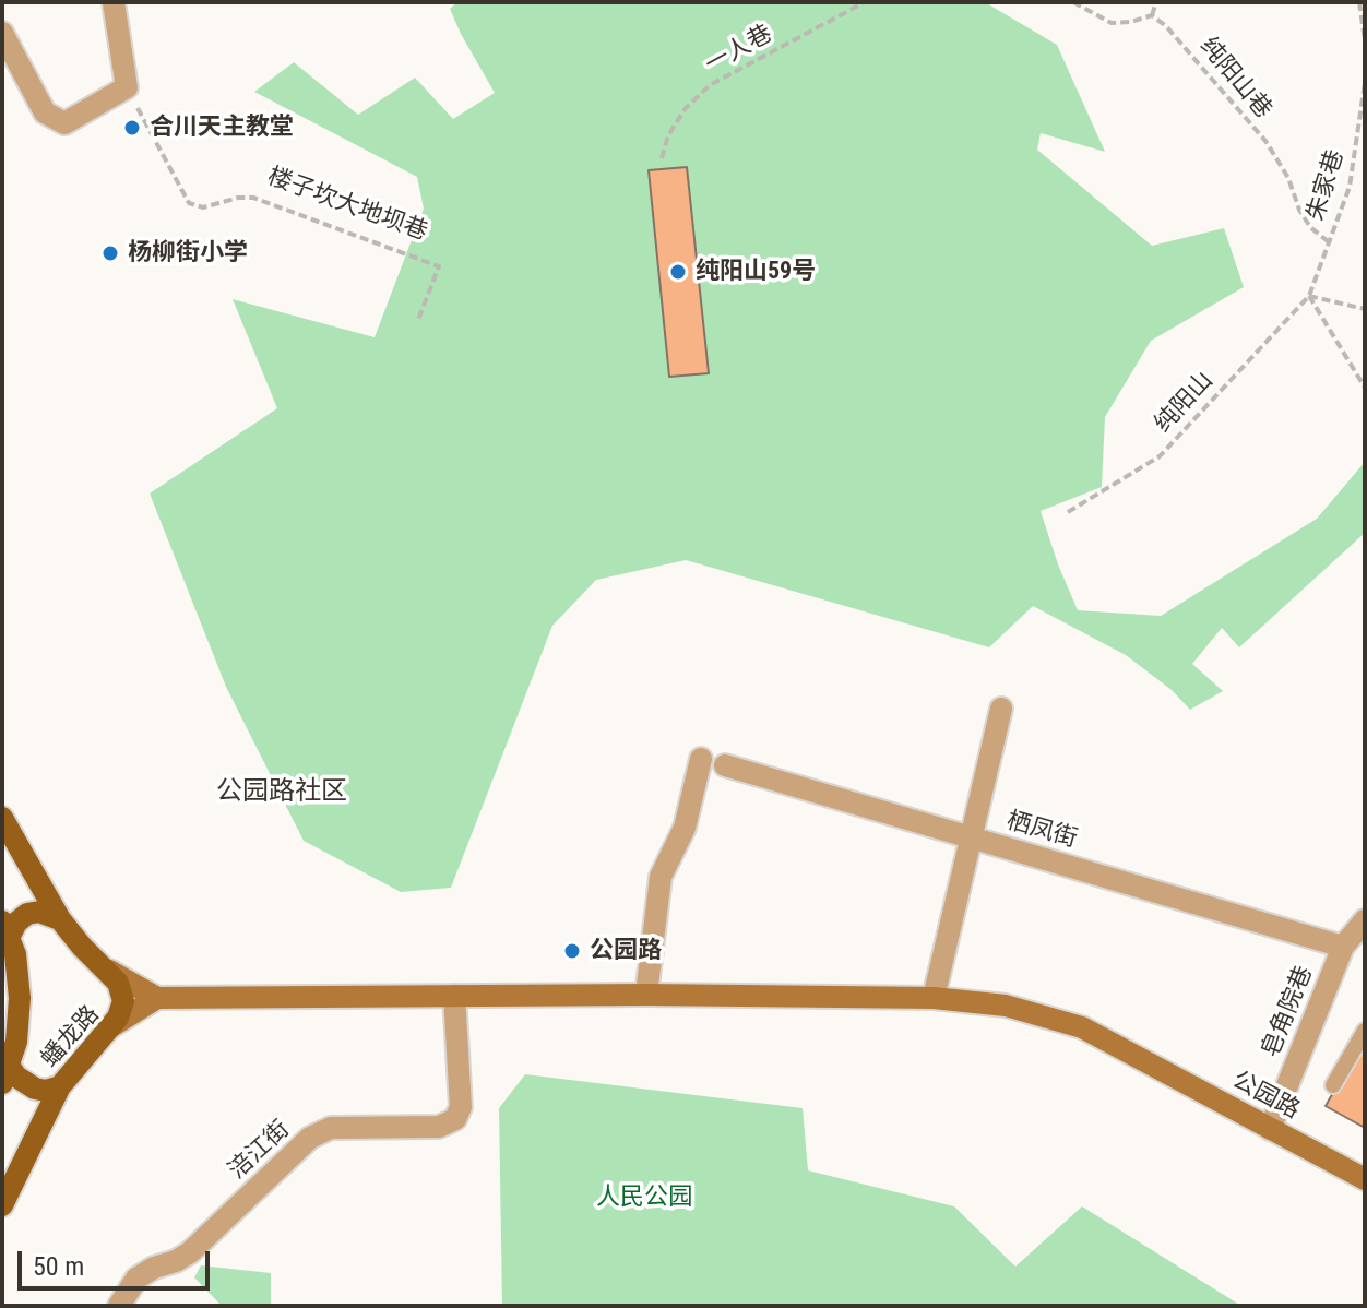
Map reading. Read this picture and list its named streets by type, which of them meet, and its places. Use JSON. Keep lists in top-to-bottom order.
{
  "streets": {
    "main road": ["蟠龙路", "公园路"],
    "street": ["栖凤街", "皂角院巷", "涪江街"],
    "path": [
      "一人巷",
      "纯阳山巷",
      "朱家巷",
      "楼子坎大地坝巷",
      "纯阳山"
    ]
  },
  "crossings": [
    ["纯阳山巷", "朱家巷"],
    ["朱家巷", "纯阳山"],
    ["栖凤街", "皂角院巷"],
    ["皂角院巷", "公园路"],
    ["蟠龙路", "公园路"],
    ["公园路", "涪江街"]
  ],
  "districts": ["公园路社区"],
  "parks": ["人民公园"],
  "places": [
    "合川天主教堂",
    "杨柳街小学",
    "纯阳山59号",
    "公园路"
  ],
  "scale_bar": "50 m"
}
